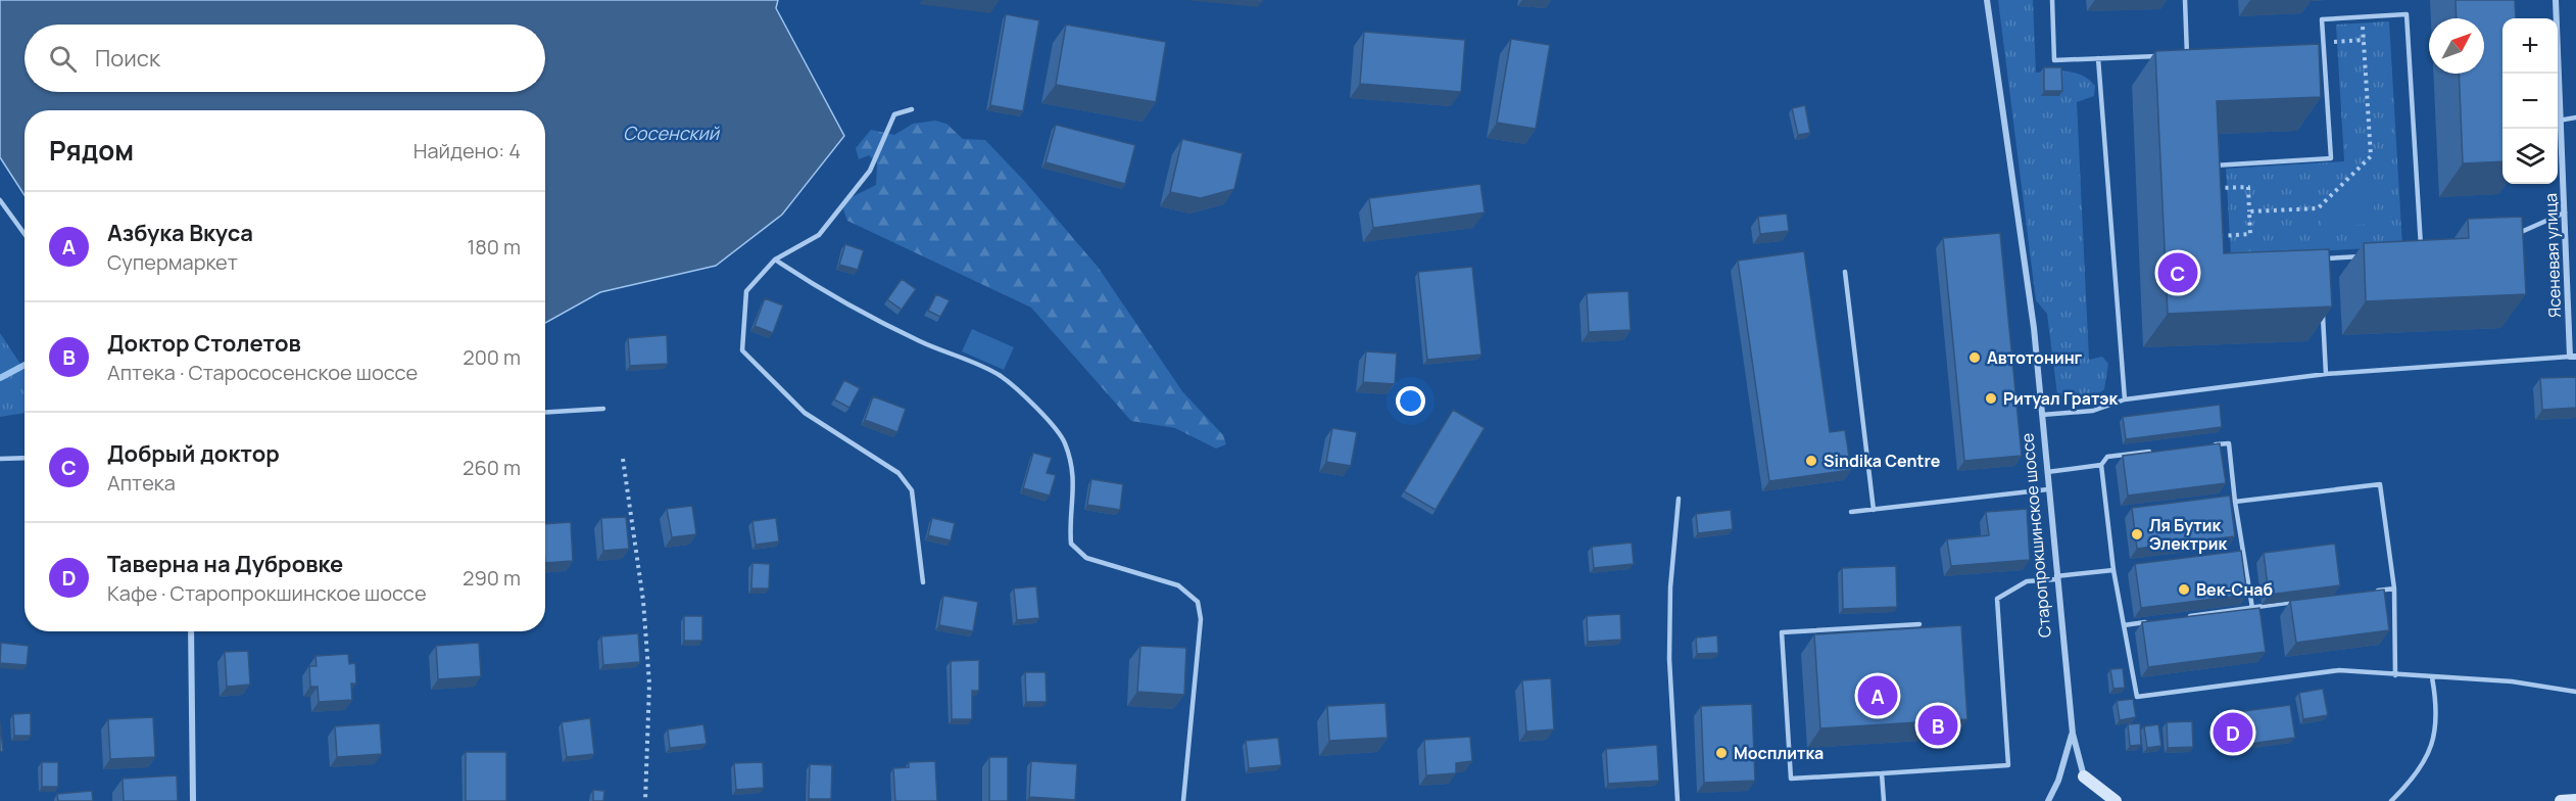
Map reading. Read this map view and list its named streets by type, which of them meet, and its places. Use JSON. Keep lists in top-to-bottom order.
{
  "streets": {
    "street": ["Ясеневая улица", "Старопрокшинское шоссе"]
  },
  "water": ["Сосенский"],
  "places": [
    "Автотонинг",
    "Ритуал Гратэк",
    "Sindika Centre",
    "Ля Бутик Электрик",
    "Век-Снаб",
    "Мосплитка"
  ],
  "north": "top right",
  "page": {
    "map_buttons": ["+", "−"],
    "search": "Поиск",
    "heading": ["Рядом", "Найдено: 4"],
    "list": [
      {
        "mark": "A",
        "name": "Азбука Вкуса",
        "note": "Супермаркет",
        "value": "180 m"
      },
      {
        "mark": "B",
        "name": "Доктор Столетов",
        "note": "Аптека · Старососенское шоссе",
        "value": "200 m"
      },
      {
        "mark": "C",
        "name": "Добрый доктор",
        "note": "Аптека",
        "value": "260 m"
      },
      {
        "mark": "D",
        "name": "Таверна на Дубровке",
        "note": "Кафе · Старопрокшинское шоссе",
        "value": "290 m"
      }
    ],
    "pins": [
      "C",
      "A",
      "B",
      "D"
    ]
  }
}
